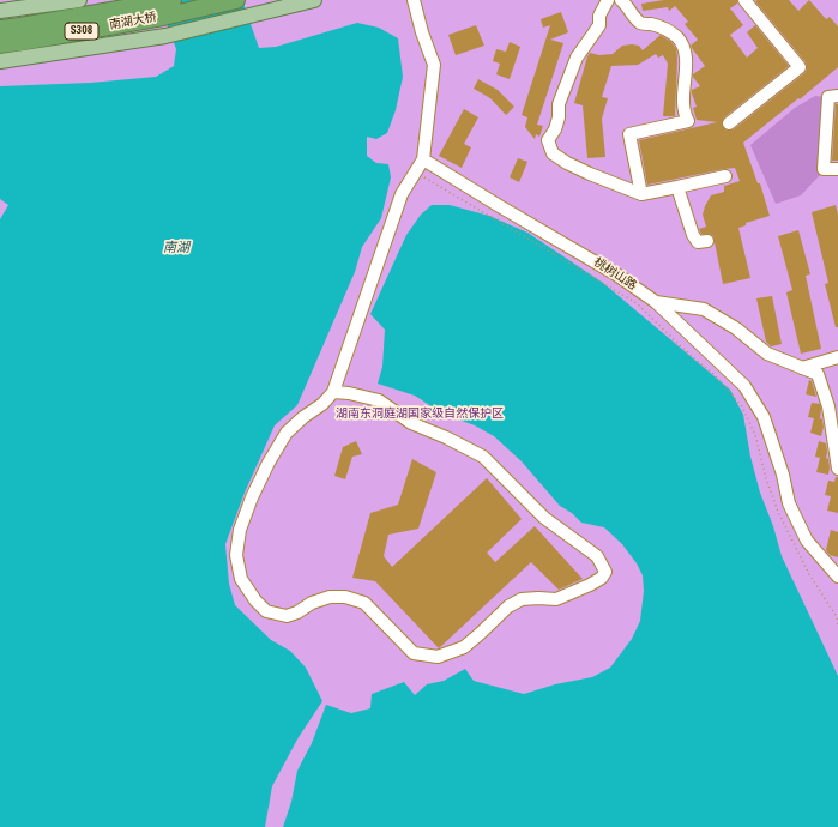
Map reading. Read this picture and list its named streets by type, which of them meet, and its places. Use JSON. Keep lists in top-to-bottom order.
{
  "streets": {
    "highway": ["南湖大桥", "S308"],
    "street": ["桃树山路"]
  },
  "water": ["南湖"],
  "parks": ["湖南东洞庭湖国家级自然保护区"]
}
